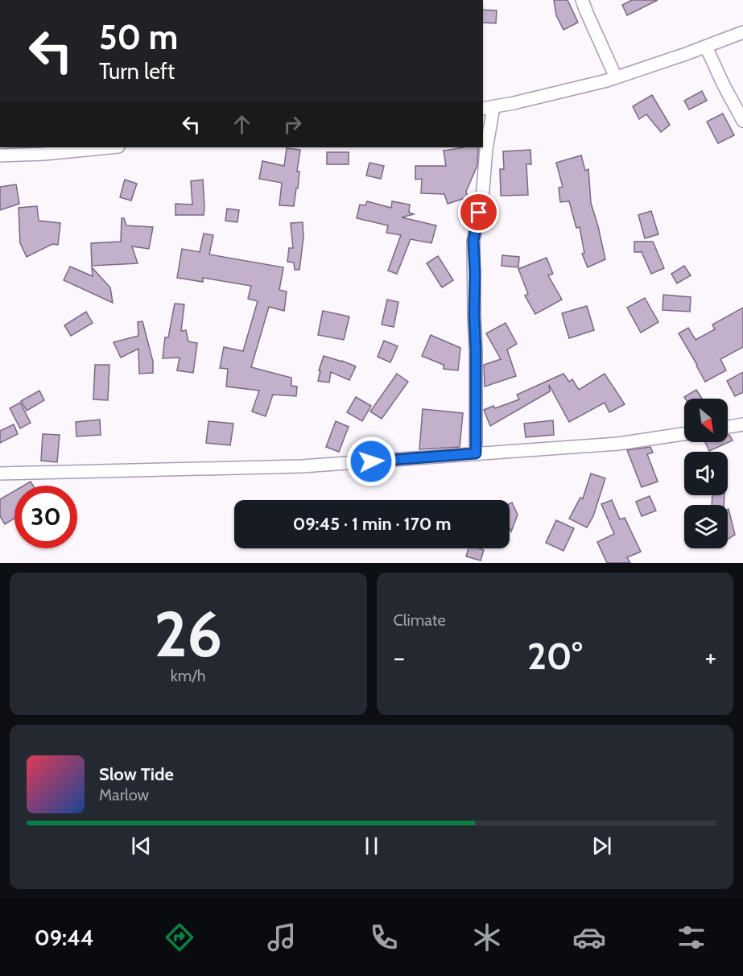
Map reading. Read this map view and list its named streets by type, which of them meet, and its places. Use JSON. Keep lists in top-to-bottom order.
{
  "north": "bottom right",
  "page": {
    "turn": ["50 m", "Turn left"],
    "limit": "30",
    "trip": "09:45 · 1 min · 170 m",
    "tile": [
      ["26", "km/h"],
      "Climate"
    ],
    "heat": ["−", "20°", "+"],
    "song": ["Slow Tide", "Marlow"],
    "tabs": "09:44"
  }
}
